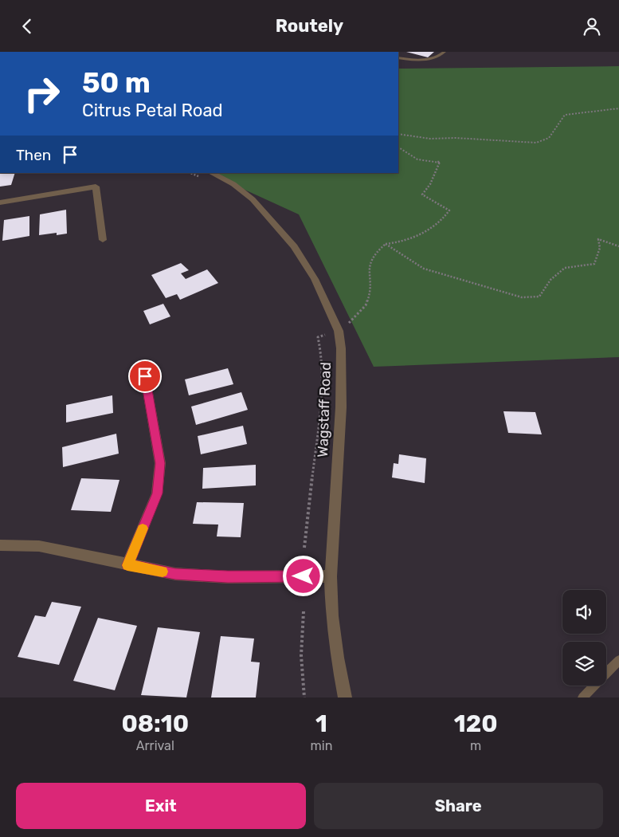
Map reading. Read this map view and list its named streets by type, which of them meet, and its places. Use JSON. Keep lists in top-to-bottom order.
{
  "streets": {
    "street": ["Wagstaff Road"]
  },
  "page": {
    "header": "Routely",
    "turn": ["50 m", "Citrus Petal Road"],
    "then": "Then",
    "eta": [
      "08:10",
      "Arrival",
      "1",
      "min",
      "120",
      "m"
    ],
    "buttons": ["Exit", "Share"]
  }
}
